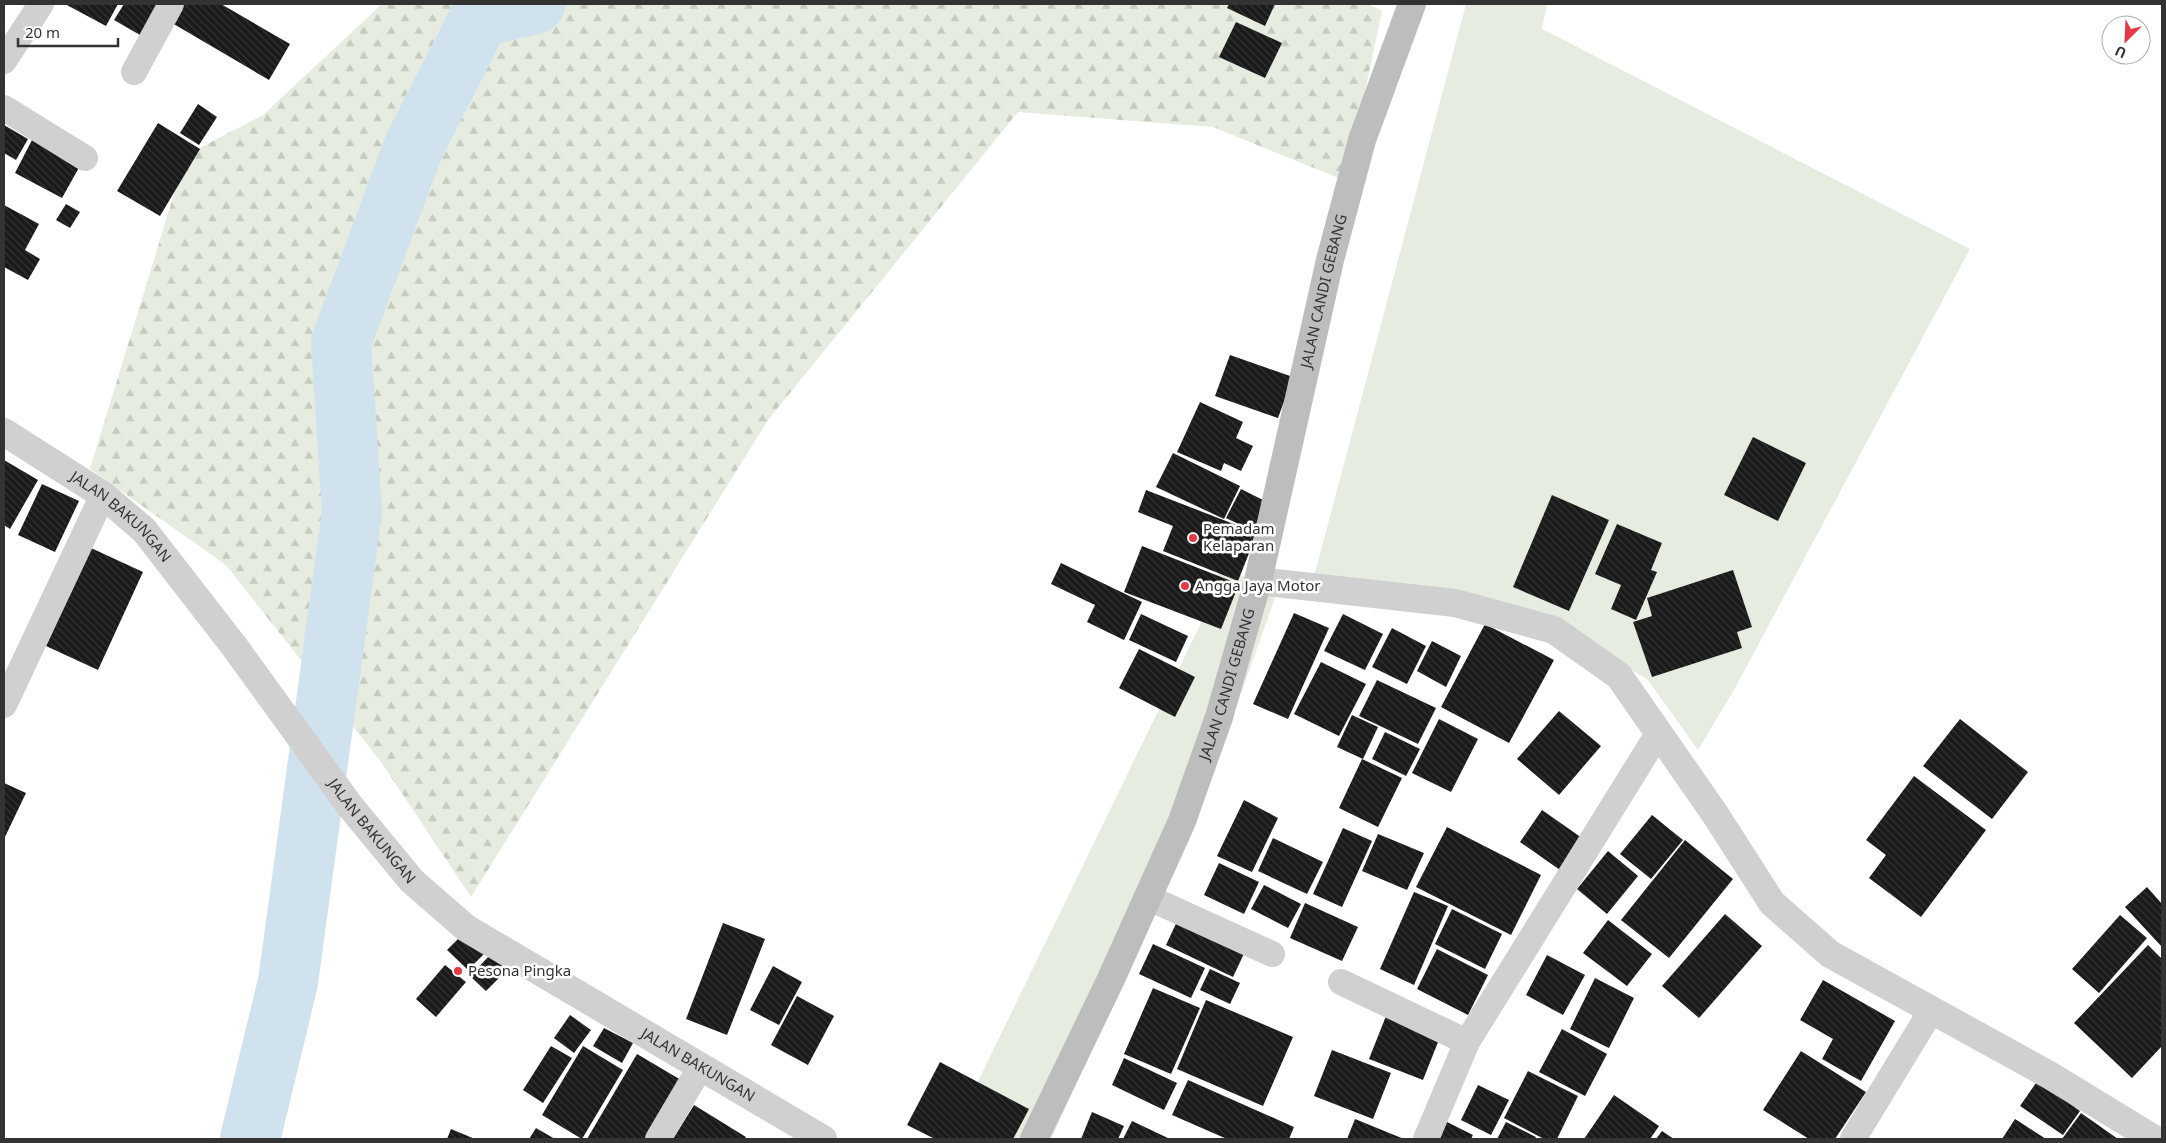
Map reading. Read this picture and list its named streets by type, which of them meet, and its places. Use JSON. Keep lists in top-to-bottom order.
{
  "streets": {
    "main road": ["JALAN CANDI GEBANG"],
    "street": ["JALAN BAKUNGAN"]
  },
  "places": ["Pemadam Kelaparan", "Angga Jaya Motor", "Pesona Pingka"],
  "scale_bar": "20 m",
  "north": "bottom left"
}
